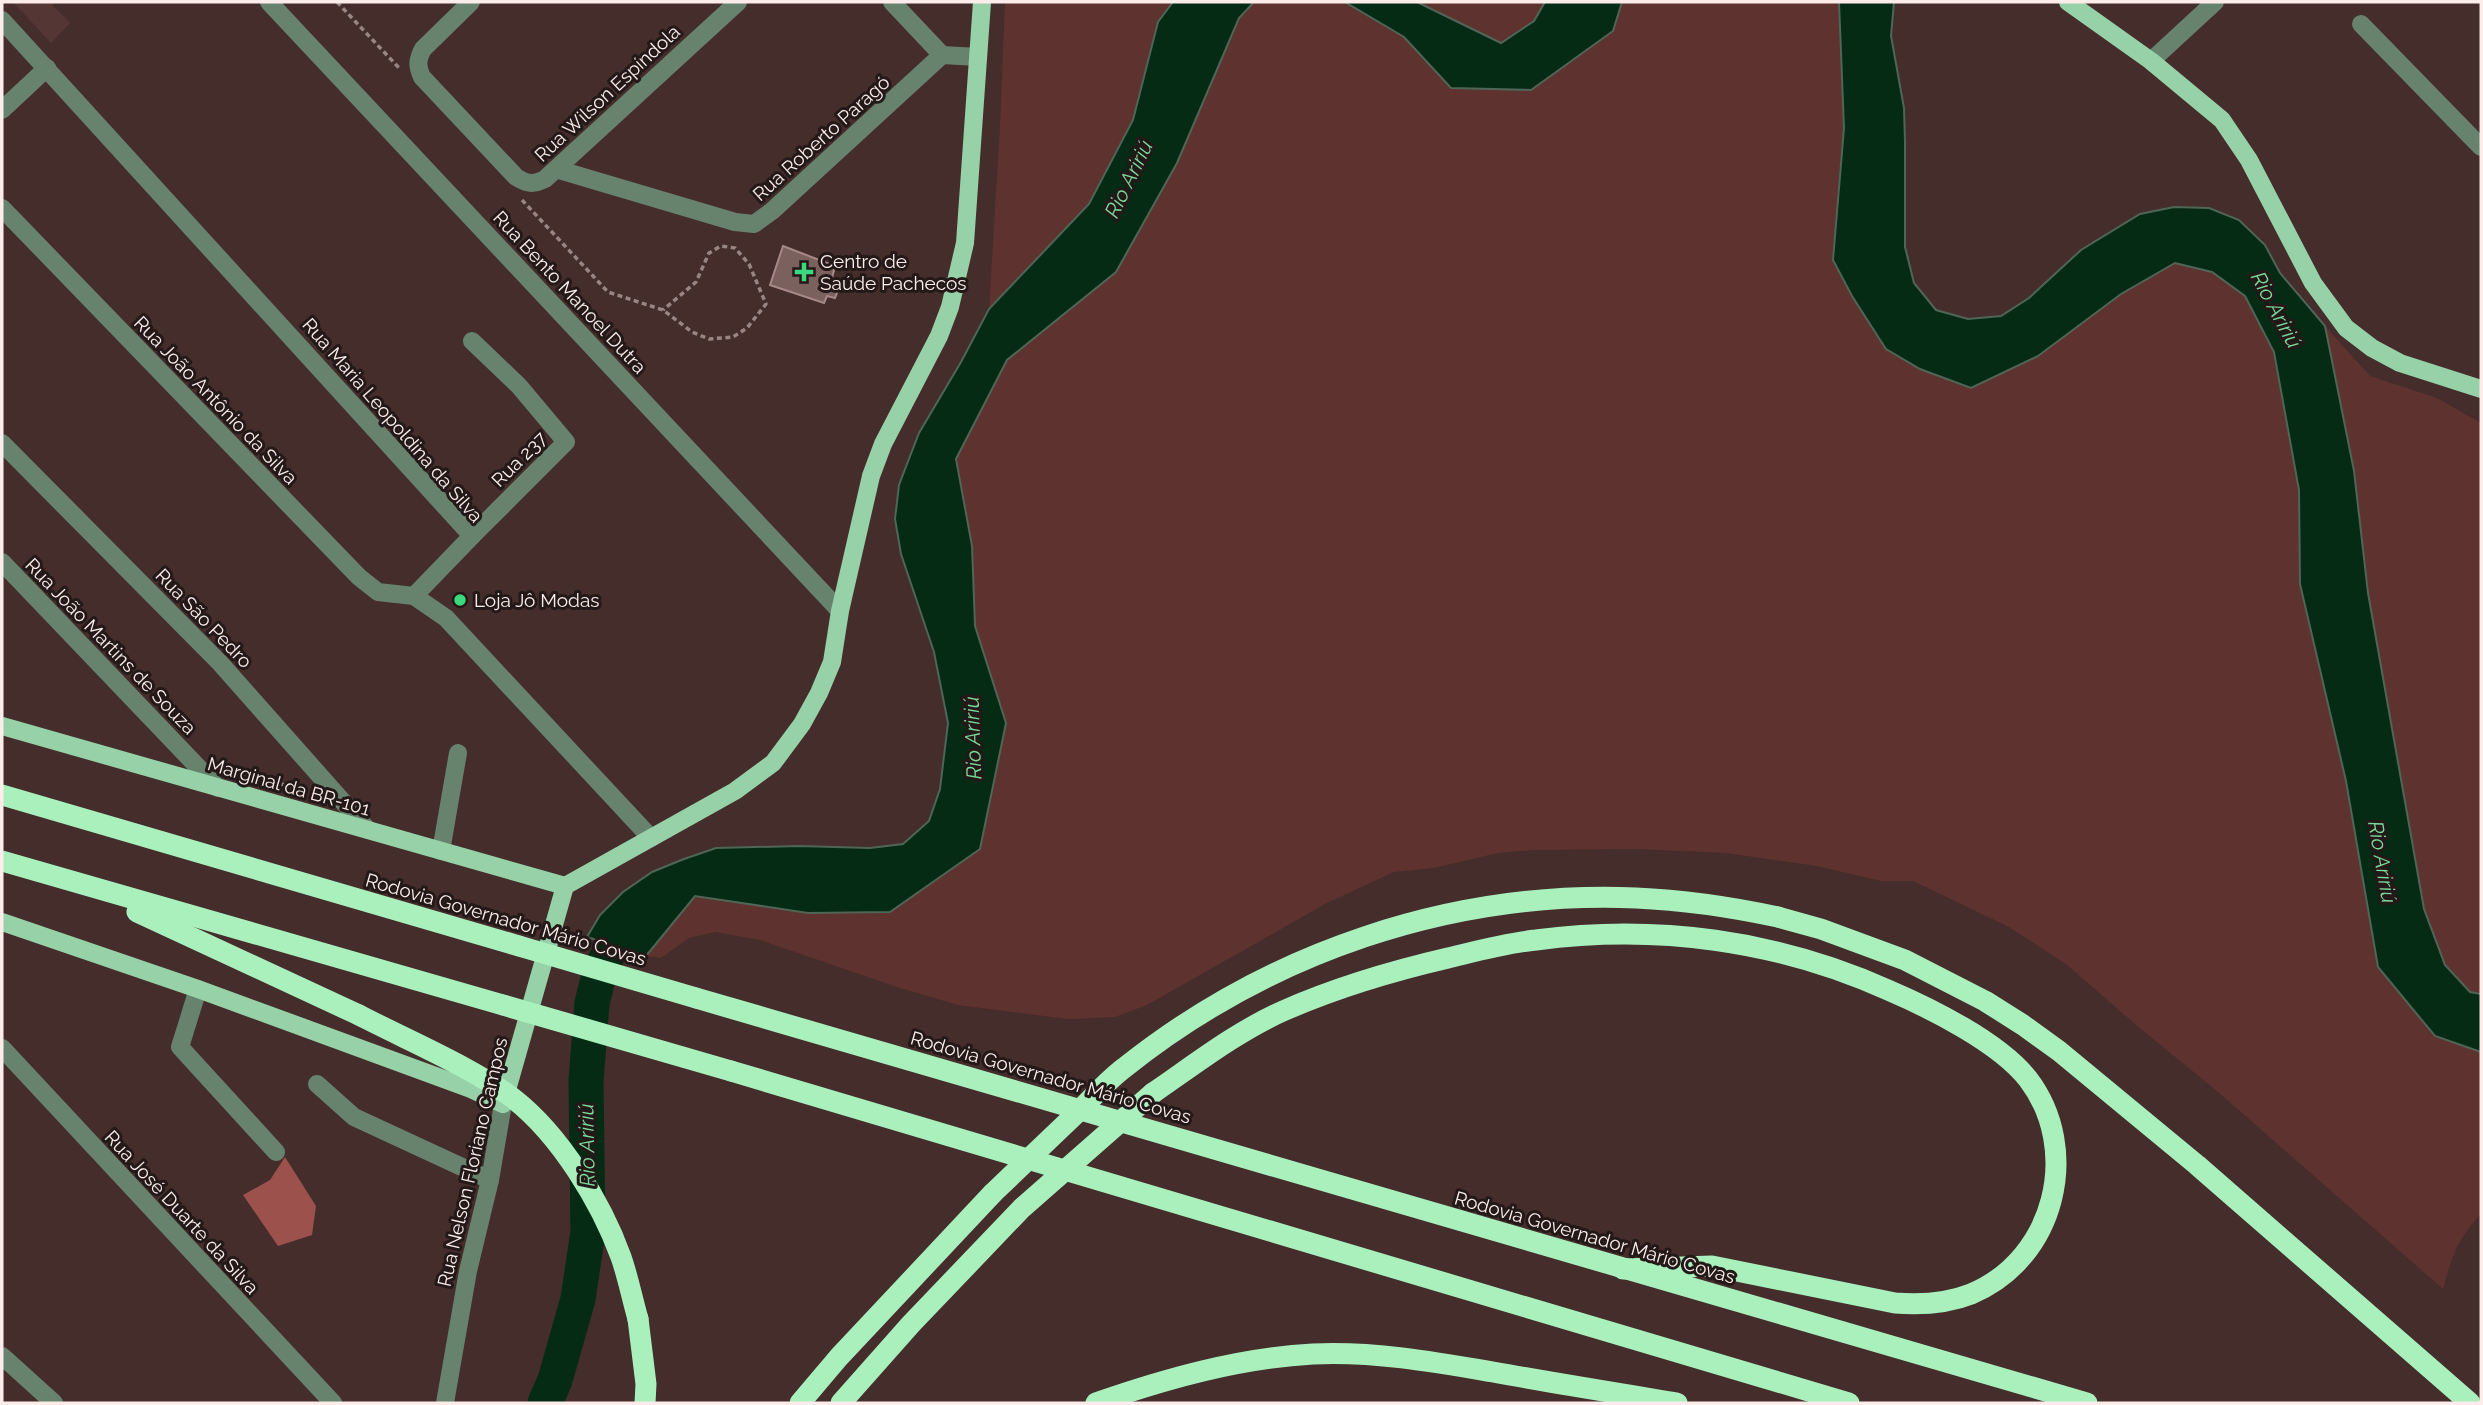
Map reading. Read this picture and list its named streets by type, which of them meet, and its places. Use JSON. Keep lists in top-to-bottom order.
{
  "streets": {
    "highway": ["Rodovia Governador Mário Covas"],
    "main road": ["Marginal da BR-101", "Rua Nelson Floriano Campos"],
    "street": [
      "Rua Wilson Espíndola",
      "Rua Roberto Paragó",
      "Rua Bento Manoel Dutra",
      "Rua João Antônio da Silva",
      "Rua Maria Leopoldina da Silva",
      "Rua 237",
      "Rua São Pedro",
      "Rua João Martins de Souza",
      "Rua José Duarte da Silva"
    ]
  },
  "crossings": [
    ["Rua Wilson Espíndola", "Rua Roberto Paragó"],
    ["Rua João Antônio da Silva", "Rua Maria Leopoldina da Silva"],
    ["Rua Maria Leopoldina da Silva", "Rua 237"],
    ["Rua São Pedro", "Marginal da BR-101"],
    ["Rua João Martins de Souza", "Marginal da BR-101"],
    ["Marginal da BR-101", "Rua Nelson Floriano Campos"]
  ],
  "water": ["Rio Aririú"],
  "places": {
    "health": ["Centro de Saúde Pachecos"],
    "other": ["Loja Jô Modas"]
  }
}
